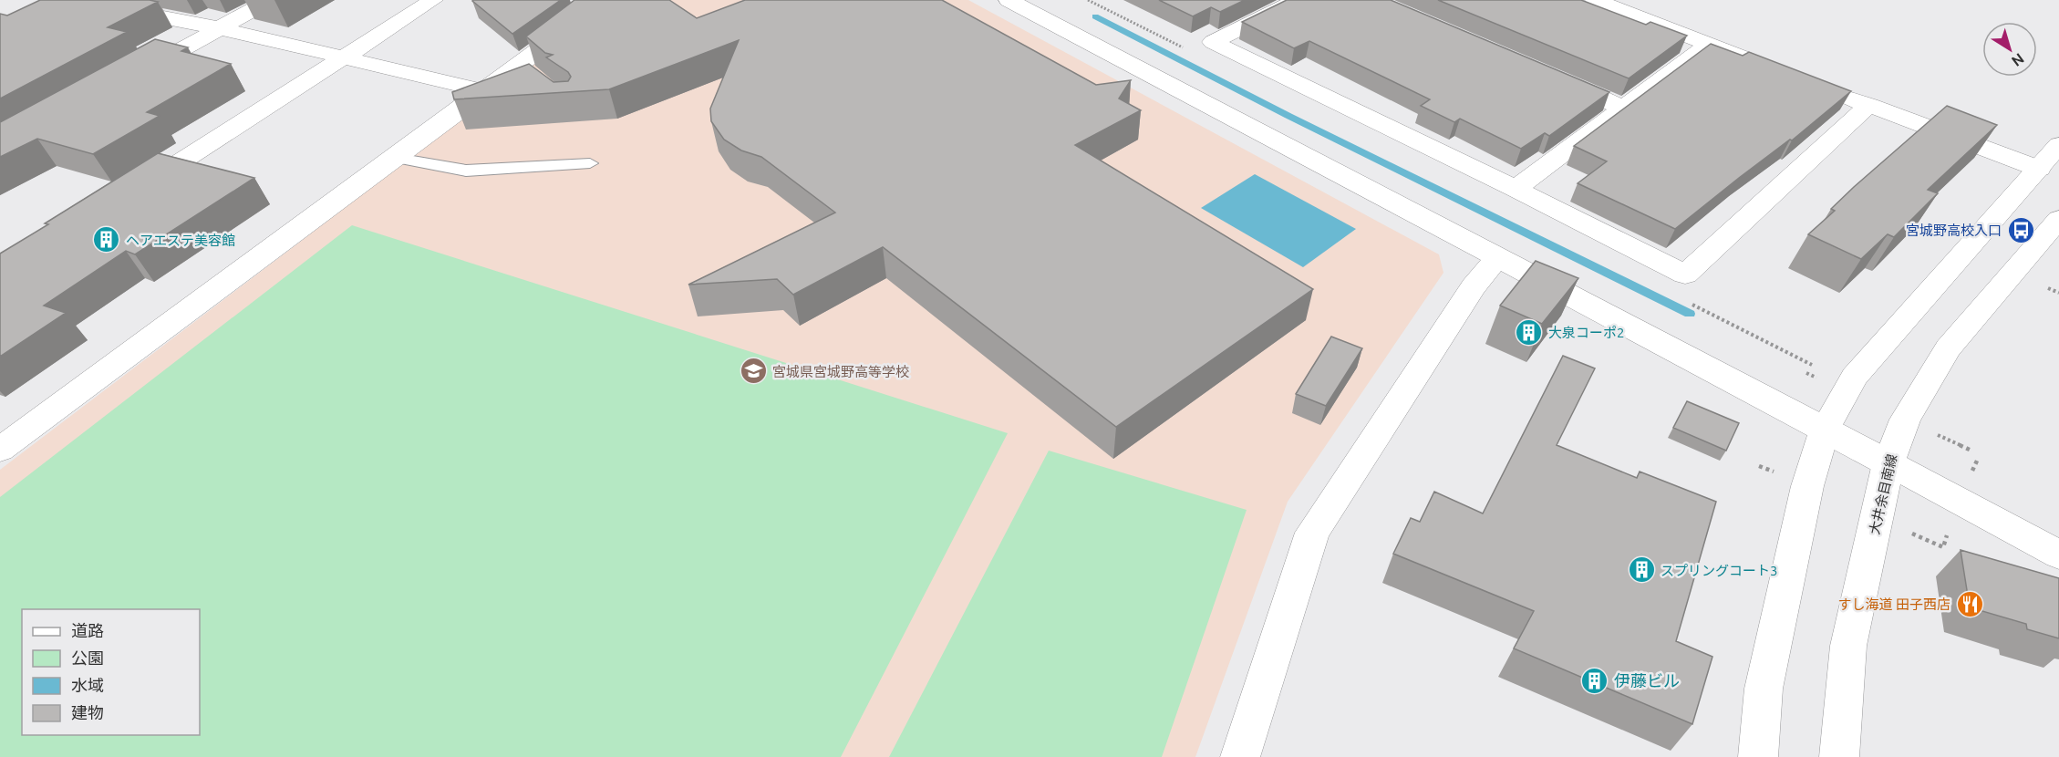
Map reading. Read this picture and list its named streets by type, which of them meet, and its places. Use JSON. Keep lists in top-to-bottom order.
{
  "streets": {
    "street": ["大井余目南線"]
  },
  "places": {
    "bus stop": ["宮城野高校入口"],
    "building": [
      "ヘアエステ美容館",
      "大泉コーポ2",
      "スプリングコート3",
      "伊藤ビル"
    ],
    "school or university": ["宮城県宮城野高等学校"],
    "restaurant": ["すし海道 田子西店"]
  },
  "legend": [
    "道路",
    "公園",
    "水域",
    "建物"
  ],
  "north": "bottom right"
}
